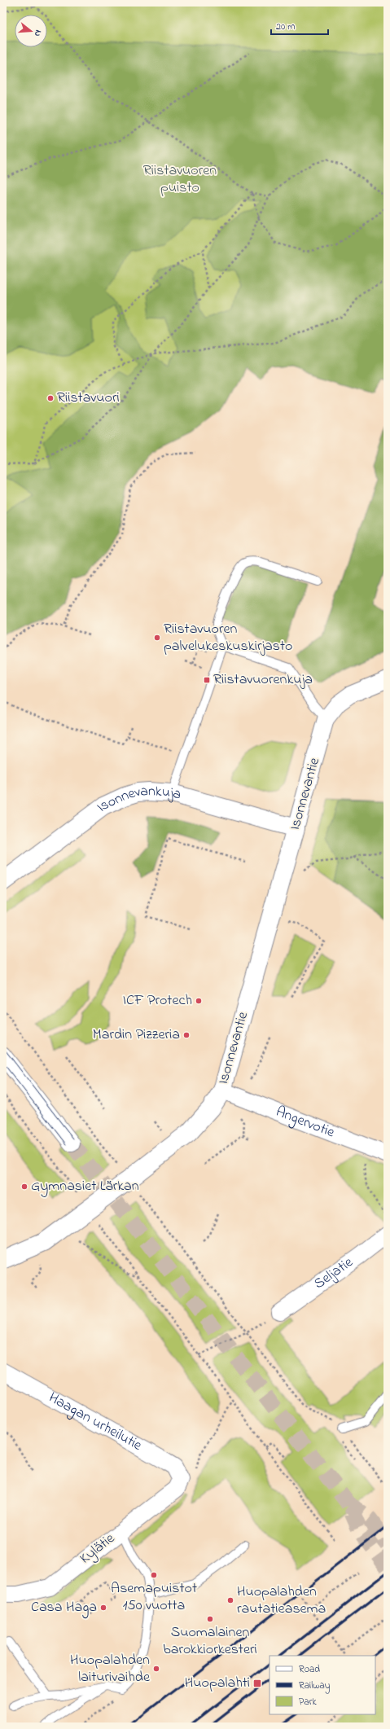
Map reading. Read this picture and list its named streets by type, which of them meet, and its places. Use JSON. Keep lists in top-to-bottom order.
{
  "streets": {
    "street": [
      "Isonnevantie",
      "Isonnevankuja",
      "Angervotie",
      "Seljatie",
      "Haagan urheilutie",
      "Kylätie"
    ]
  },
  "crossings": [
    ["Isonnevantie", "Isonnevankuja"],
    ["Isonnevantie", "Angervotie"],
    ["Haagan urheilutie", "Kylätie"]
  ],
  "parks": ["Riistavuoren puisto"],
  "places": {
    "other": [
      "Riistavuori",
      "Riistavuoren palvelukeskuskirjasto",
      "ICF Protech",
      "Mardin Pizzeria",
      "Gymnasiet Lärkan",
      "Asemapuistot 150 vuotta",
      "Huopalahden rautatieasema",
      "Casa Haga",
      "Suomalainen barokkiorkesteri",
      "Huopalahden laiturivaihde"
    ],
    "transit": ["Riistavuorenkuja", "Huopalahti"]
  },
  "legend": ["Road", "Railway", "Park"],
  "scale_bar": "20 m",
  "north": "right"
}
